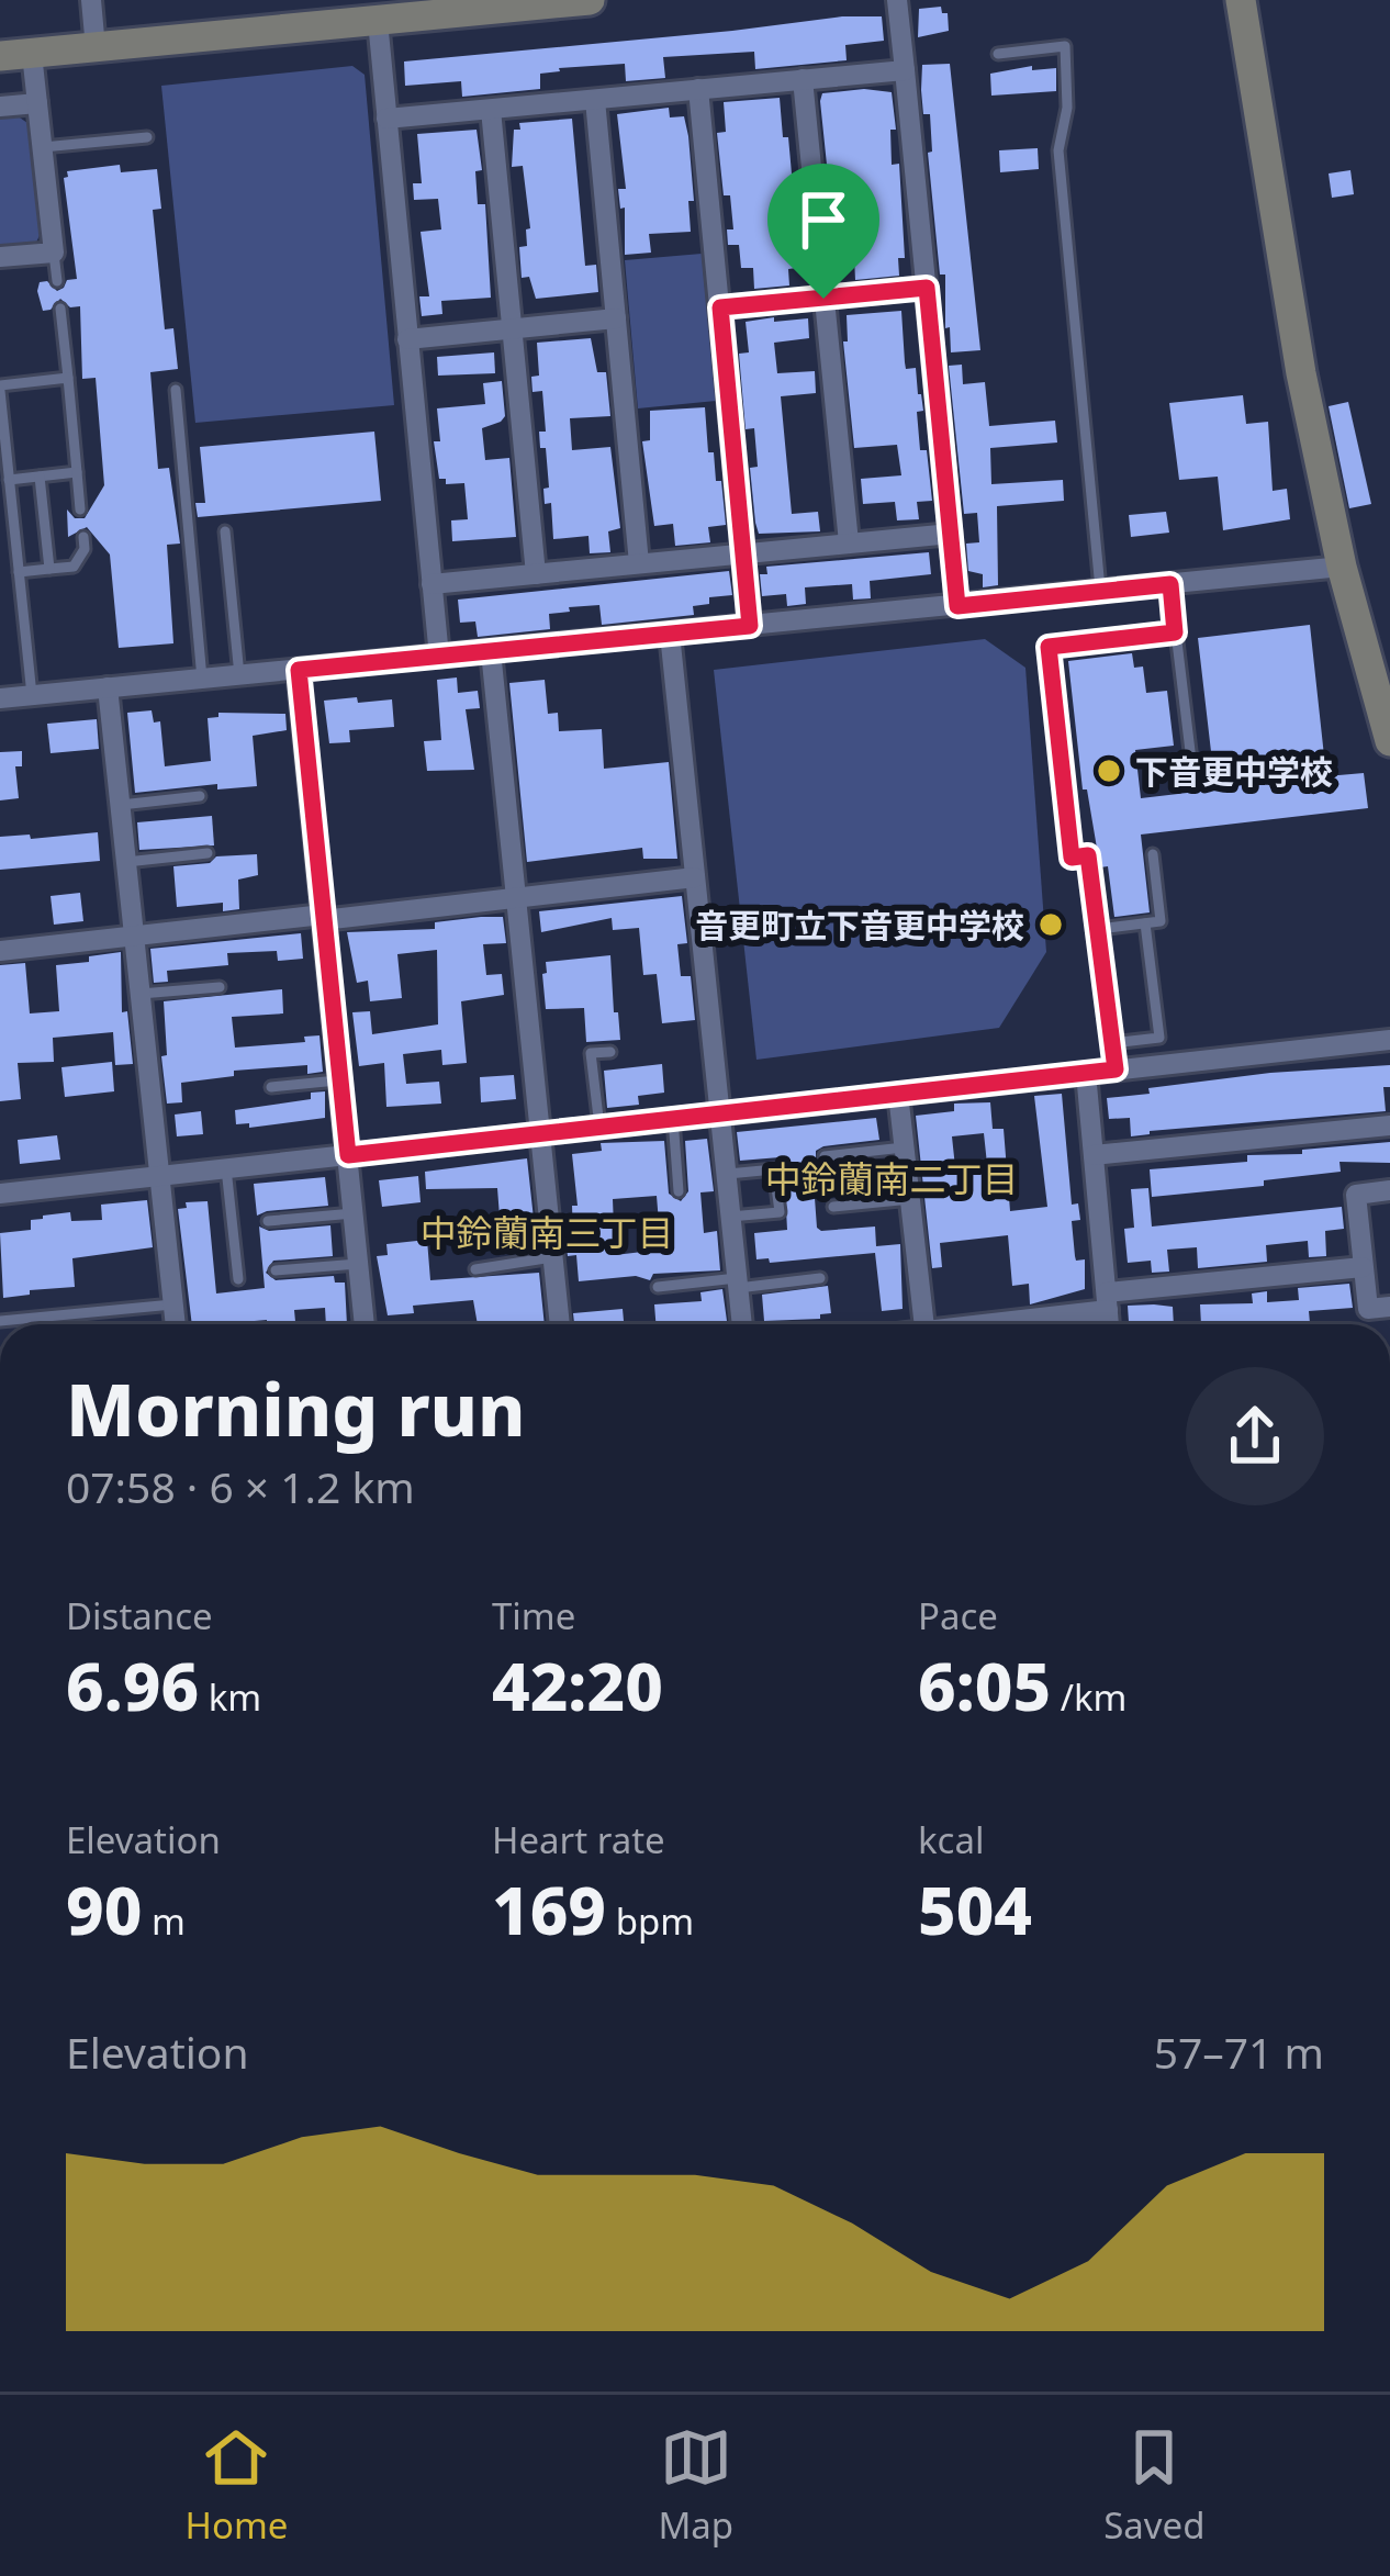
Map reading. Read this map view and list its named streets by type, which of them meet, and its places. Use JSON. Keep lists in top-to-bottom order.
{
  "districts": ["中鈴蘭南二丁目", "中鈴蘭南三丁目"],
  "places": ["下音更中学校", "音更町立下音更中学校"],
  "page": {
    "heading": ["Morning run", "07:58 · 6 × 1.2 km"],
    "stats": [
      ["Distance", "6.96 km"],
      ["Time", "42:20"],
      ["Pace", "6:05 /km"],
      ["Elevation", "90 m"],
      ["Heart rate", "169 bpm"],
      ["kcal", "504"]
    ],
    "chart": ["Elevation", "57–71 m"],
    "tabs": ["Home", "Map", "Saved"]
  }
}
